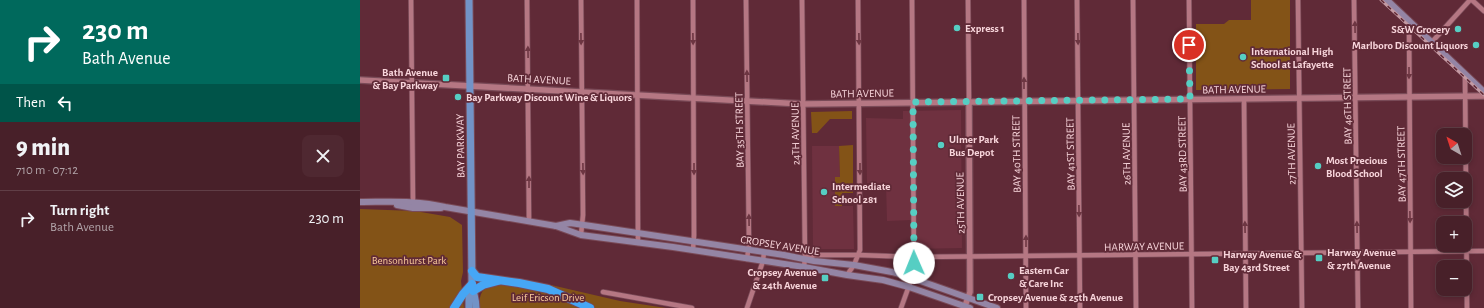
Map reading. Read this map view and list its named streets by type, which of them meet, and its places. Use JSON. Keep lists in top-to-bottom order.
{
  "streets": {
    "main road": ["BAY PARKWAY", "CROPSEY AVENUE"],
    "street": [
      "BATH AVENUE",
      "BAY 46TH STREET",
      "BAY 35TH STREET",
      "24TH AVENUE",
      "BAY 40TH STREET",
      "BAY 41ST STREET",
      "26TH AVENUE",
      "BAY 43RD STREET",
      "27TH AVENUE",
      "BAY 47TH STREET",
      "25TH AVENUE",
      "HARWAY AVENUE"
    ]
  },
  "crossings": [
    ["BATH AVENUE", "BAY 46TH STREET"],
    ["BATH AVENUE", "BAY 35TH STREET"],
    ["BATH AVENUE", "24TH AVENUE"],
    ["BATH AVENUE", "BAY PARKWAY"],
    ["BATH AVENUE", "BAY 40TH STREET"],
    ["BATH AVENUE", "BAY 41ST STREET"],
    ["BATH AVENUE", "26TH AVENUE"],
    ["BATH AVENUE", "BAY 43RD STREET"],
    ["BATH AVENUE", "27TH AVENUE"],
    ["BATH AVENUE", "BAY 47TH STREET"],
    ["BATH AVENUE", "25TH AVENUE"],
    ["BAY 46TH STREET", "HARWAY AVENUE"],
    ["BAY 35TH STREET", "CROPSEY AVENUE"],
    ["24TH AVENUE", "CROPSEY AVENUE"],
    ["24TH AVENUE", "HARWAY AVENUE"],
    ["BAY PARKWAY", "CROPSEY AVENUE"],
    ["BAY 40TH STREET", "HARWAY AVENUE"],
    ["BAY 41ST STREET", "HARWAY AVENUE"],
    ["26TH AVENUE", "HARWAY AVENUE"],
    ["BAY 43RD STREET", "HARWAY AVENUE"],
    ["27TH AVENUE", "HARWAY AVENUE"],
    ["BAY 47TH STREET", "HARWAY AVENUE"],
    ["25TH AVENUE", "CROPSEY AVENUE"],
    ["25TH AVENUE", "HARWAY AVENUE"],
    ["CROPSEY AVENUE", "HARWAY AVENUE"]
  ],
  "one_way": [
    "BAY 46TH STREET",
    "BAY 35TH STREET",
    "BAY 40TH STREET",
    "BAY 41ST STREET",
    "BAY 47TH STREET"
  ],
  "parks": ["Bensonhurst Park", "Leif Ericson Drive"],
  "places": {
    "other": [
      "Express 1",
      "S&W Grocery",
      "Marlboro Discount Liquors",
      "International High School at Lafayette",
      "Bay Parkway Discount Wine & Liquors",
      "Ulmer Park Bus Depot",
      "Most Precious Blood School",
      "Intermediate School 281",
      "Eastern Car & Care Inc"
    ],
    "transit": [
      "Bath Avenue & Bay Parkway",
      "Harway Avenue & 27th Avenue",
      "Harway Avenue & Bay 43rd Street",
      "Cropsey Avenue & 24th Avenue",
      "Cropsey Avenue & 25th Avenue"
    ]
  },
  "north": "top left",
  "page": {
    "turn": ["230 m", "Bath Avenue"],
    "then": "Then",
    "heading": ["9 min", "710 m · 07:12"],
    "map_buttons": ["+", "−"],
    "list": [
      {
        "name": "Turn right",
        "note": "Bath Avenue",
        "value": "230 m"
      }
    ]
  }
}
